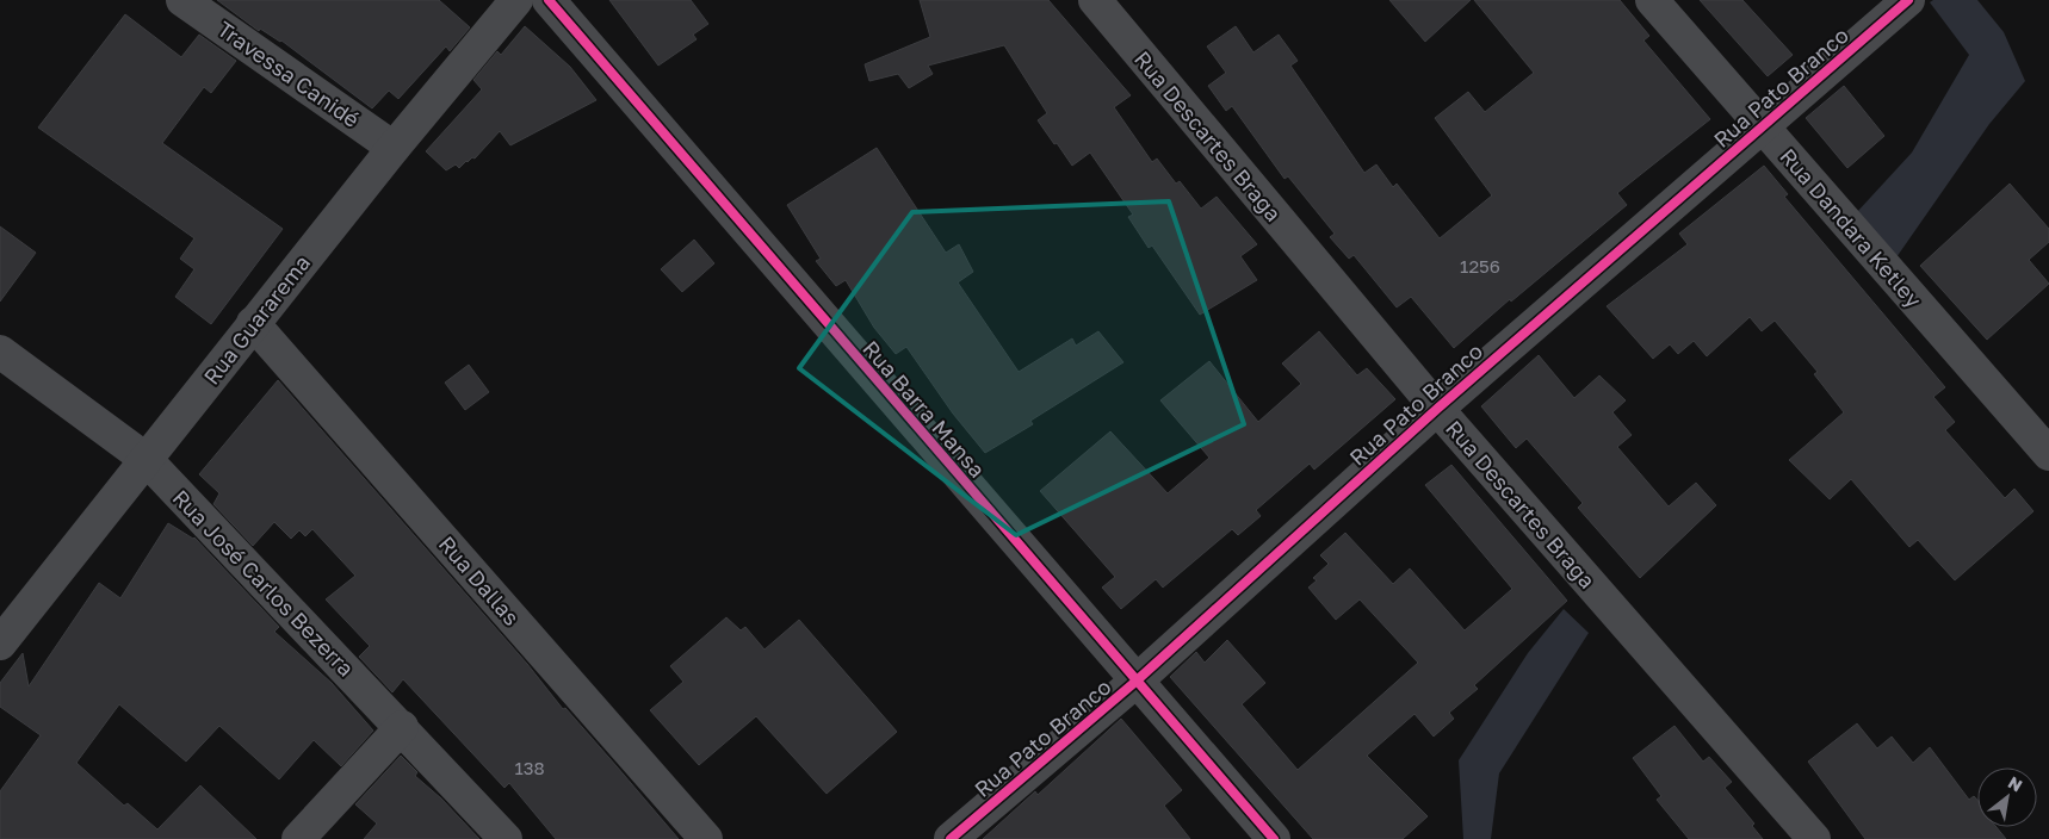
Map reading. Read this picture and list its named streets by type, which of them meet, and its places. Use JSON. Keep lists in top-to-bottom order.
{
  "streets": {
    "street": [
      "Travessa Canidé",
      "Rua Pato Branco",
      "Rua Descartes Braga",
      "Rua Dandara Ketley",
      "Rua Guararema",
      "Rua Barra Mansa",
      "Rua Dallas",
      "Rua José Carlos Bezerra"
    ]
  },
  "crossings": [
    ["Travessa Canidé", "Rua Guararema"],
    ["Rua Pato Branco", "Rua Descartes Braga"],
    ["Rua Pato Branco", "Rua Dandara Ketley"],
    ["Rua Pato Branco", "Rua Barra Mansa"],
    ["Rua Guararema", "Rua Dallas"],
    ["Rua Guararema", "Rua José Carlos Bezerra"]
  ],
  "house_numbers": ["1256", "138"],
  "north": "top right"
}
